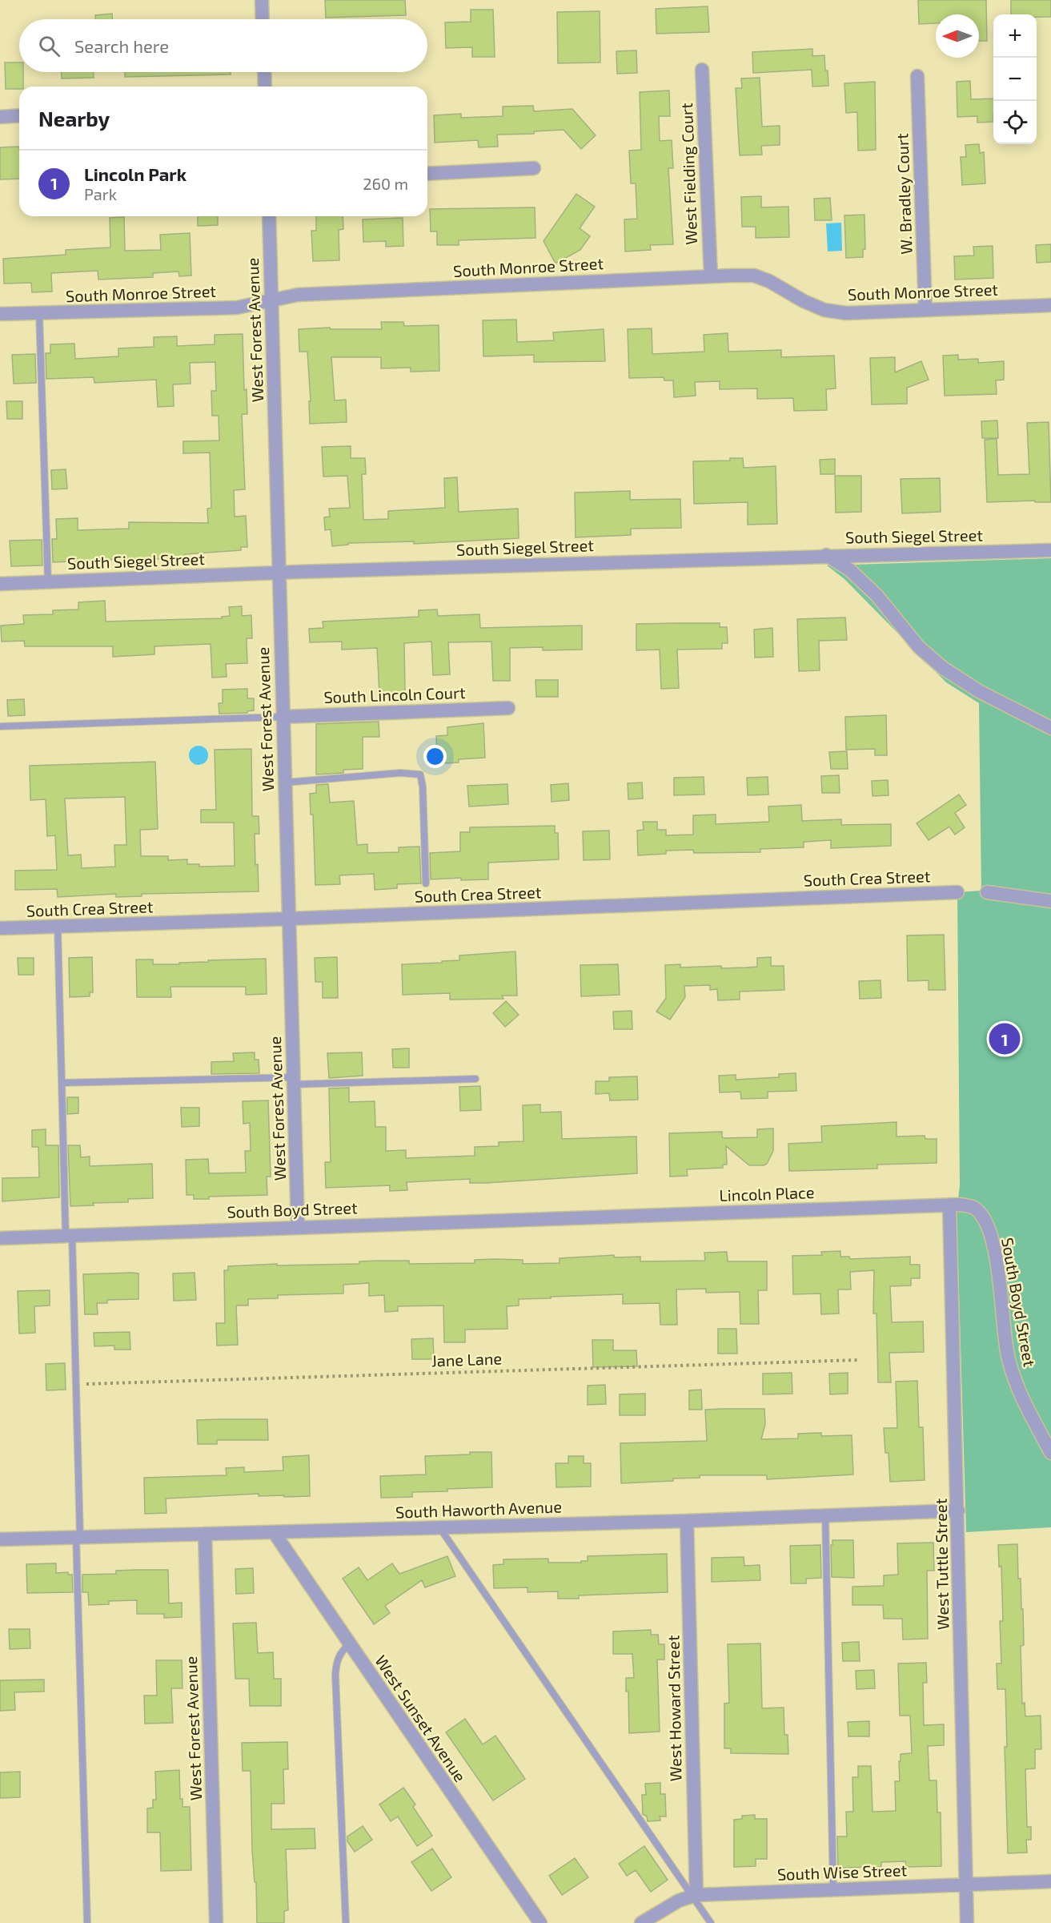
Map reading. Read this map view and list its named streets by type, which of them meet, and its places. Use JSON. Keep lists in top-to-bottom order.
{
  "streets": {
    "street": [
      "West Fielding Court",
      "W. Bradley Court",
      "South Monroe Street",
      "West Forest Avenue",
      "South Siegel Street",
      "South Lincoln Court",
      "South Crea Street",
      "Lincoln Place",
      "South Boyd Street",
      "South Haworth Avenue",
      "West Tuttle Street",
      "West Howard Street",
      "West Sunset Avenue",
      "South Wise Street"
    ],
    "path": ["Jane Lane"]
  },
  "crossings": [
    ["West Fielding Court", "South Monroe Street"],
    ["W. Bradley Court", "South Monroe Street"],
    ["South Monroe Street", "West Forest Avenue"],
    ["West Forest Avenue", "South Siegel Street"],
    ["West Forest Avenue", "South Lincoln Court"],
    ["West Forest Avenue", "South Crea Street"],
    ["West Forest Avenue", "South Boyd Street"],
    ["West Forest Avenue", "South Haworth Avenue"],
    ["Lincoln Place", "South Boyd Street"],
    ["Lincoln Place", "West Tuttle Street"],
    ["South Boyd Street", "West Tuttle Street"],
    ["South Haworth Avenue", "West Tuttle Street"],
    ["South Haworth Avenue", "West Howard Street"],
    ["South Haworth Avenue", "West Sunset Avenue"],
    ["West Tuttle Street", "South Wise Street"],
    ["West Howard Street", "South Wise Street"]
  ],
  "north": "left",
  "page": {
    "map_buttons": ["+", "−"],
    "search": "Search here",
    "heading": "Nearby",
    "list": [
      {
        "mark": "1",
        "name": "Lincoln Park",
        "note": "Park",
        "value": "260 m"
      }
    ],
    "pins": "1"
  }
}
